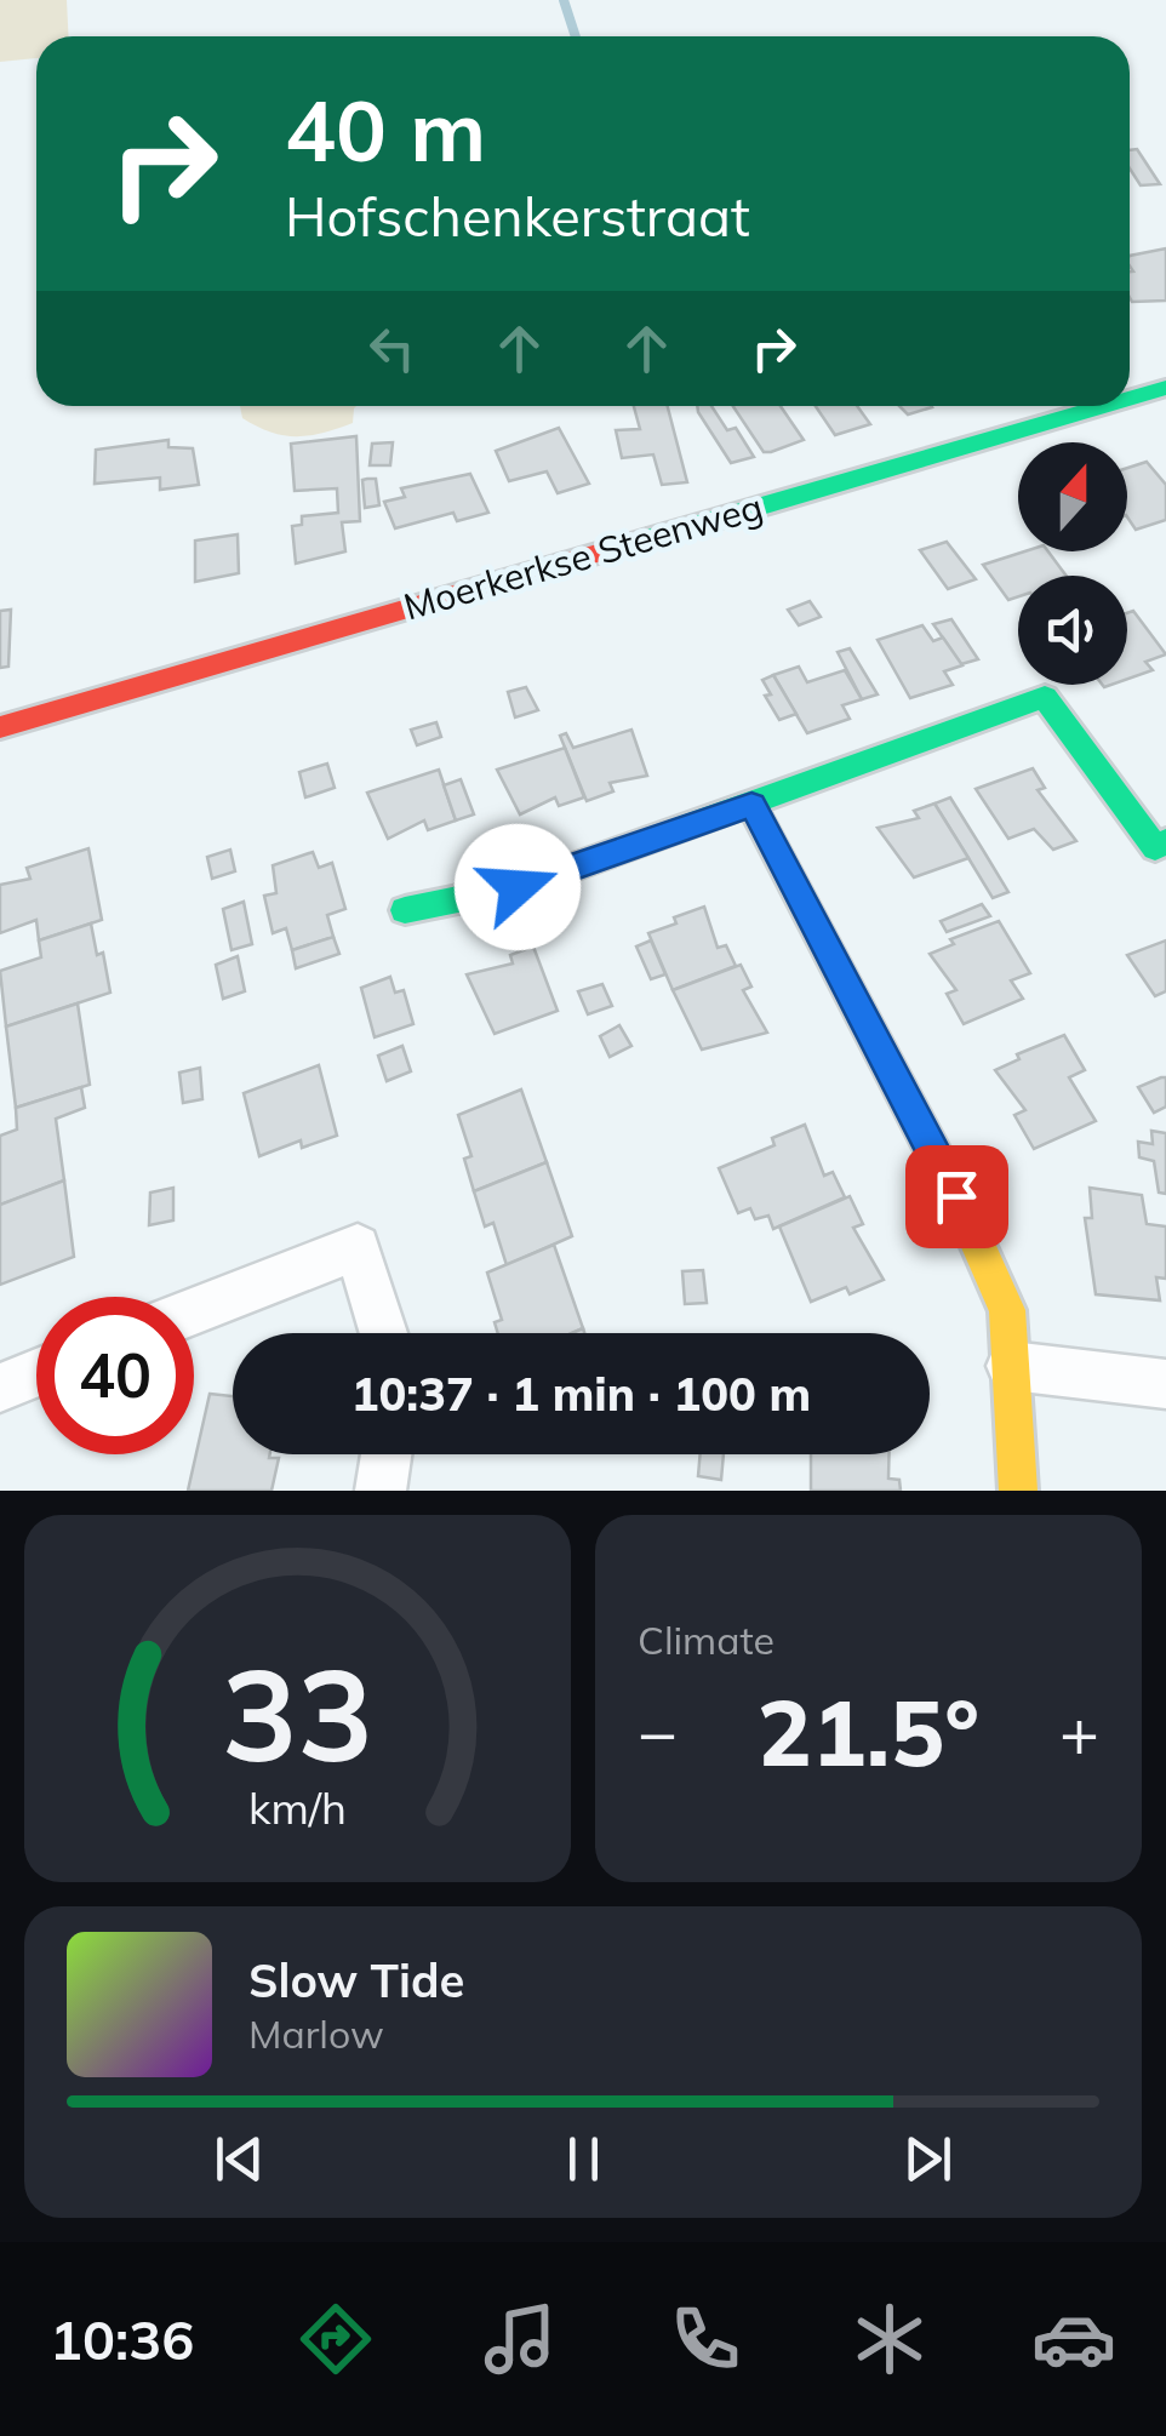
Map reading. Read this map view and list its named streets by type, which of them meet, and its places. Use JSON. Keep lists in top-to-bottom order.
{
  "streets": {
    "street": ["Moerkerkse Steenweg"]
  },
  "north": "top",
  "page": {
    "turn": ["40 m", "Hofschenkerstraat"],
    "limit": "40",
    "trip": "10:37 · 1 min · 100 m",
    "tile": "Climate",
    "heat": ["−", "21.5°", "+"],
    "song": ["Slow Tide", "Marlow"],
    "tabs": "10:36",
    "gauge": ["33", "km/h"]
  }
}
